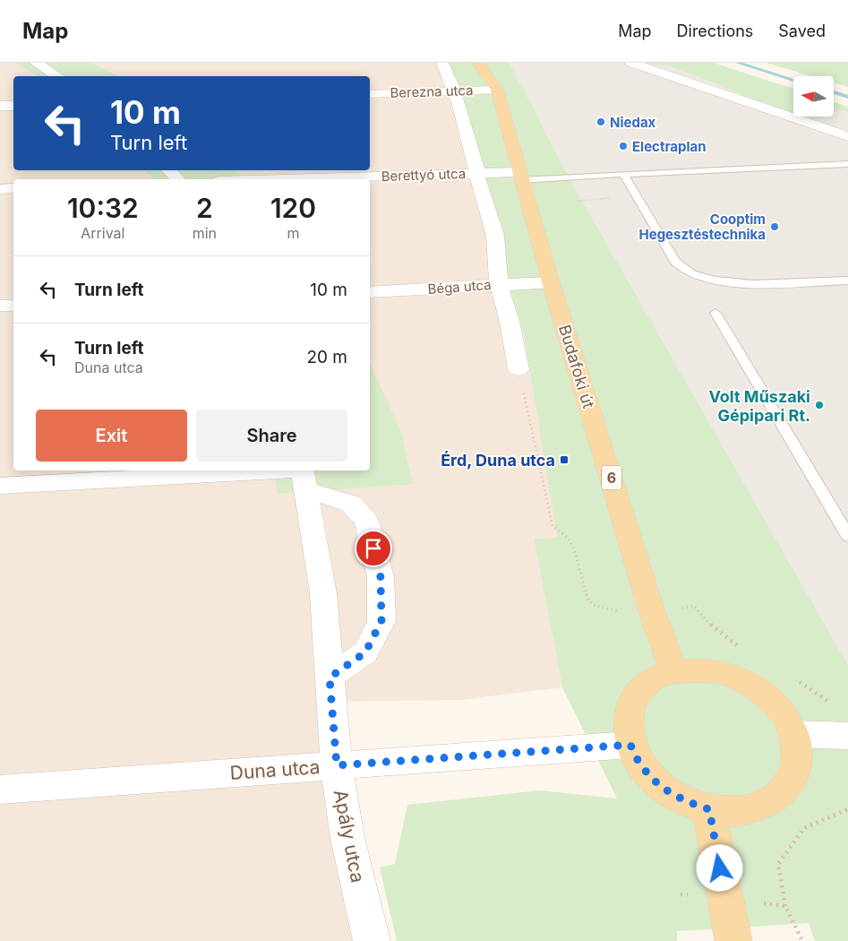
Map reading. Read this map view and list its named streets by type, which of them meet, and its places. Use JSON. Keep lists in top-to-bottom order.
{
  "streets": {
    "main road": ["Budafoki út", "6"],
    "street": [
      "Berezna utca",
      "Berettyó utca",
      "Béga utca",
      "Duna utca",
      "Apály utca"
    ]
  },
  "crossings": [
    ["Berezna utca", "Budafoki út"],
    ["Berettyó utca", "Budafoki út"],
    ["Béga utca", "Budafoki út"],
    ["Budafoki út", "Duna utca"],
    ["Duna utca", "Apály utca"]
  ],
  "places": {
    "other": [
      "Niedax",
      "Electraplan",
      "Cooptim Hegesztéstechnika",
      "Volt Műszaki Gépipari Rt."
    ],
    "transit": ["Érd, Duna utca"]
  },
  "north": "left",
  "page": {
    "header": "Map",
    "nav": ["Map", "Directions", "Saved"],
    "turn": ["10 m", "Turn left"],
    "eta": [
      "10:32",
      "Arrival",
      "2",
      "min",
      "120",
      "m"
    ],
    "list": [
      {
        "name": "Turn left",
        "value": "10 m"
      },
      {
        "name": "Turn left",
        "note": "Duna utca",
        "value": "20 m"
      }
    ],
    "buttons": ["Exit", "Share"]
  }
}
